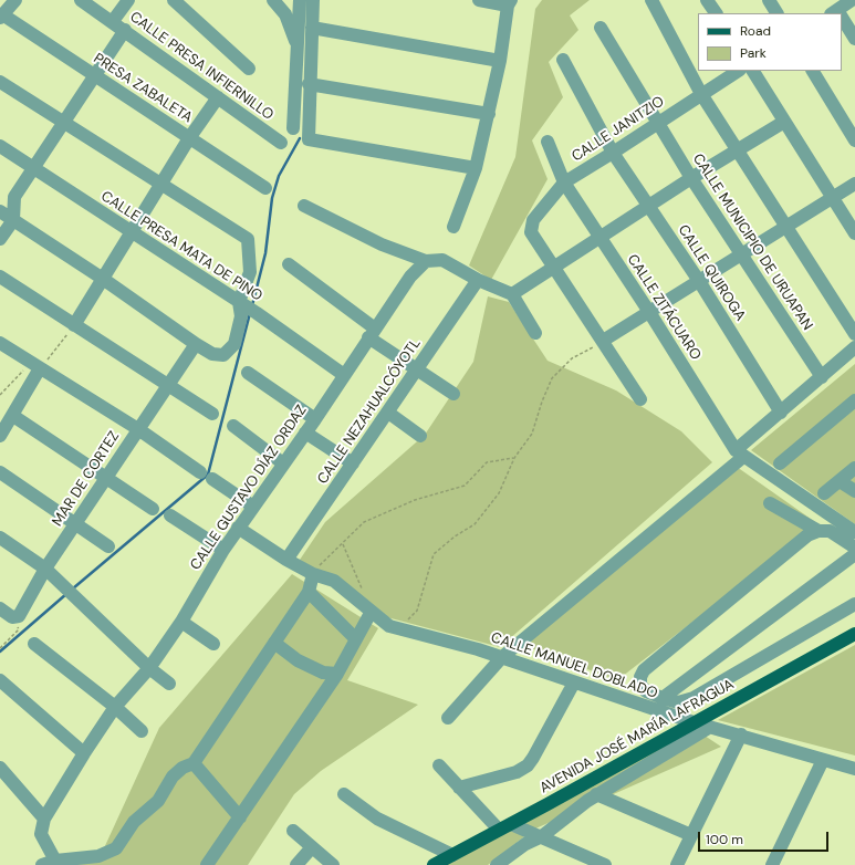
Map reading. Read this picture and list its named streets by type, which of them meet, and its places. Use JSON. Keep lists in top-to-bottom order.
{
  "streets": {
    "main road": ["AVENIDA JOSÉ MARÍA LAFRAGUA"],
    "street": [
      "CALLE PRESA INFIERNILLO",
      "PRESA ZABALETA",
      "CALLE JANITZIO",
      "CALLE MUNICIPIO DE URUAPAN",
      "CALLE PRESA MATA DE PINO",
      "CALLE QUIROGA",
      "CALLE ZITÁCUARO",
      "CALLE NEZAHUALCÓYOTL",
      "MAR DE CORTEZ",
      "CALLE GUSTAVO DÍAZ ORDAZ",
      "CALLE MANUEL DOBLADO"
    ]
  },
  "crossings": [
    ["CALLE JANITZIO", "CALLE MUNICIPIO DE URUAPAN"],
    ["CALLE JANITZIO", "CALLE QUIROGA"],
    ["CALLE JANITZIO", "CALLE ZITÁCUARO"],
    ["CALLE PRESA MATA DE PINO", "CALLE GUSTAVO DÍAZ ORDAZ"],
    ["CALLE NEZAHUALCÓYOTL", "CALLE MANUEL DOBLADO"],
    ["CALLE GUSTAVO DÍAZ ORDAZ", "CALLE MANUEL DOBLADO"],
    ["CALLE MANUEL DOBLADO", "AVENIDA JOSÉ MARÍA LAFRAGUA"]
  ],
  "legend": ["Road", "Park"],
  "scale_bar": "100 m"
}
